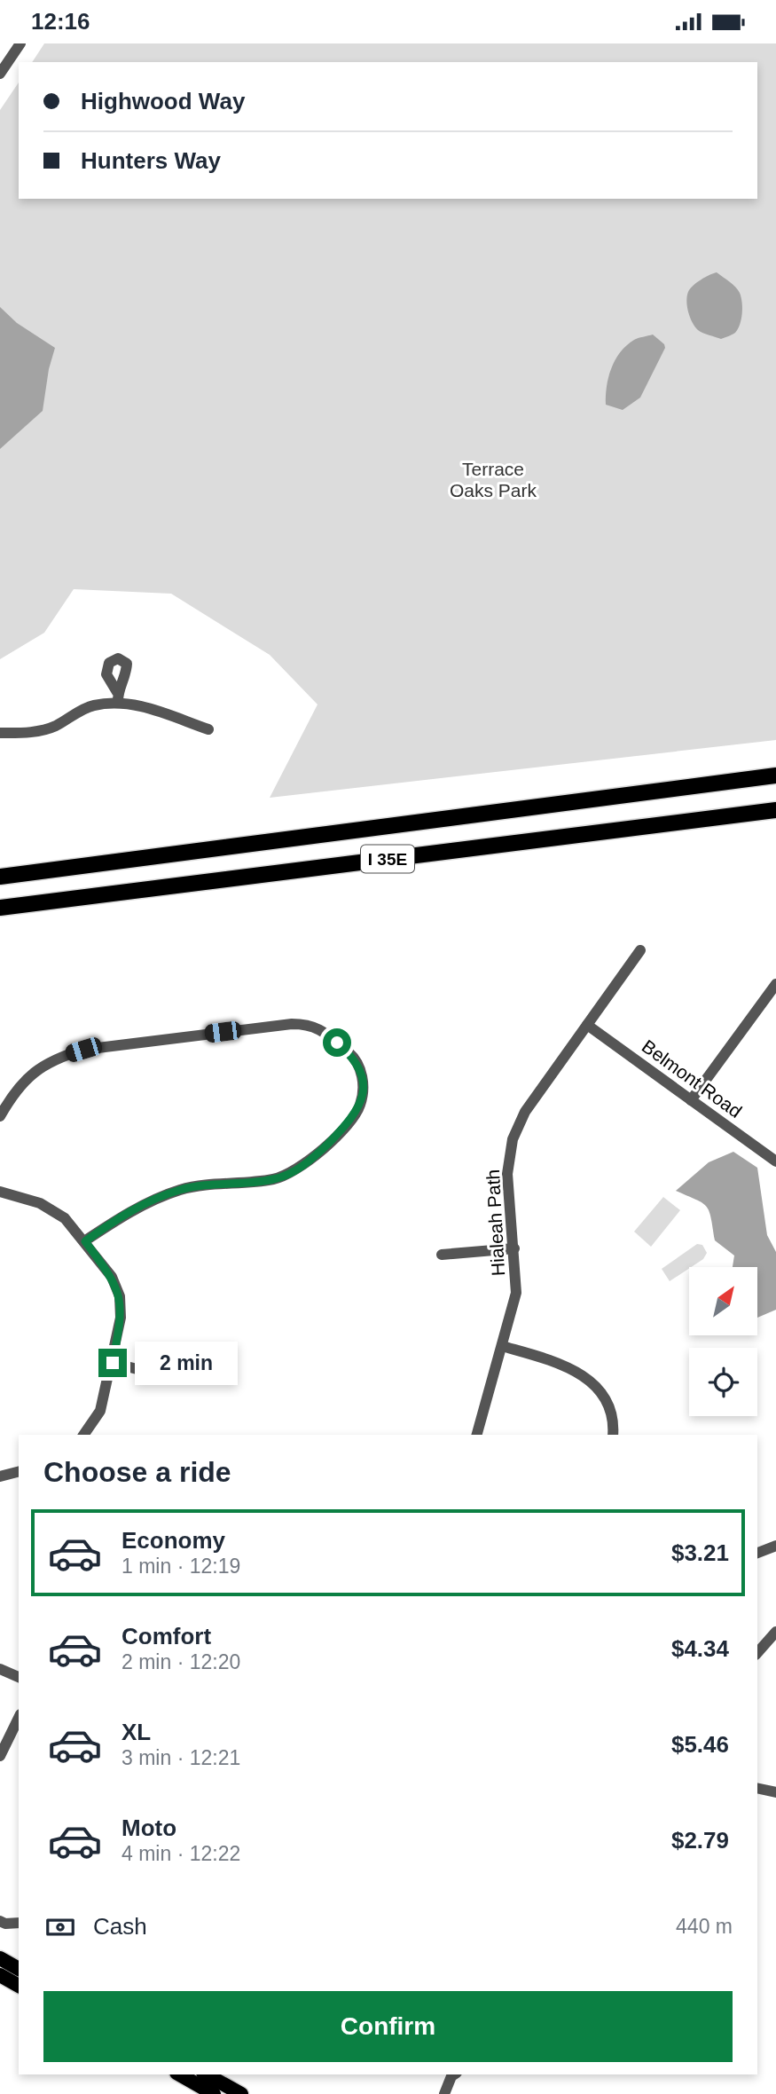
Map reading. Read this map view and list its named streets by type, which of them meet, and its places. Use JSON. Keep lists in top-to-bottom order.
{
  "streets": {
    "highway": ["I 35E"],
    "street": ["Belmont Road", "Hialeah Path"]
  },
  "crossings": [
    ["Belmont Road", "Hialeah Path"]
  ],
  "parks": ["Terrace Oaks Park"],
  "north": "top right",
  "page": {
    "status": "12:16",
    "banner": ["Highwood Way", "Hunters Way"],
    "bubble": "2 min",
    "heading": "Choose a ride",
    "list": [
      {
        "name": "Economy",
        "note": "1 min · 12:19",
        "value": "$3.21"
      },
      {
        "name": "Comfort",
        "note": "2 min · 12:20",
        "value": "$4.34"
      },
      {
        "name": "XL",
        "note": "3 min · 12:21",
        "value": "$5.46"
      },
      {
        "name": "Moto",
        "note": "4 min · 12:22",
        "value": "$2.79"
      }
    ],
    "pay": ["Cash", "440 m"],
    "buttons": "Confirm"
  }
}
